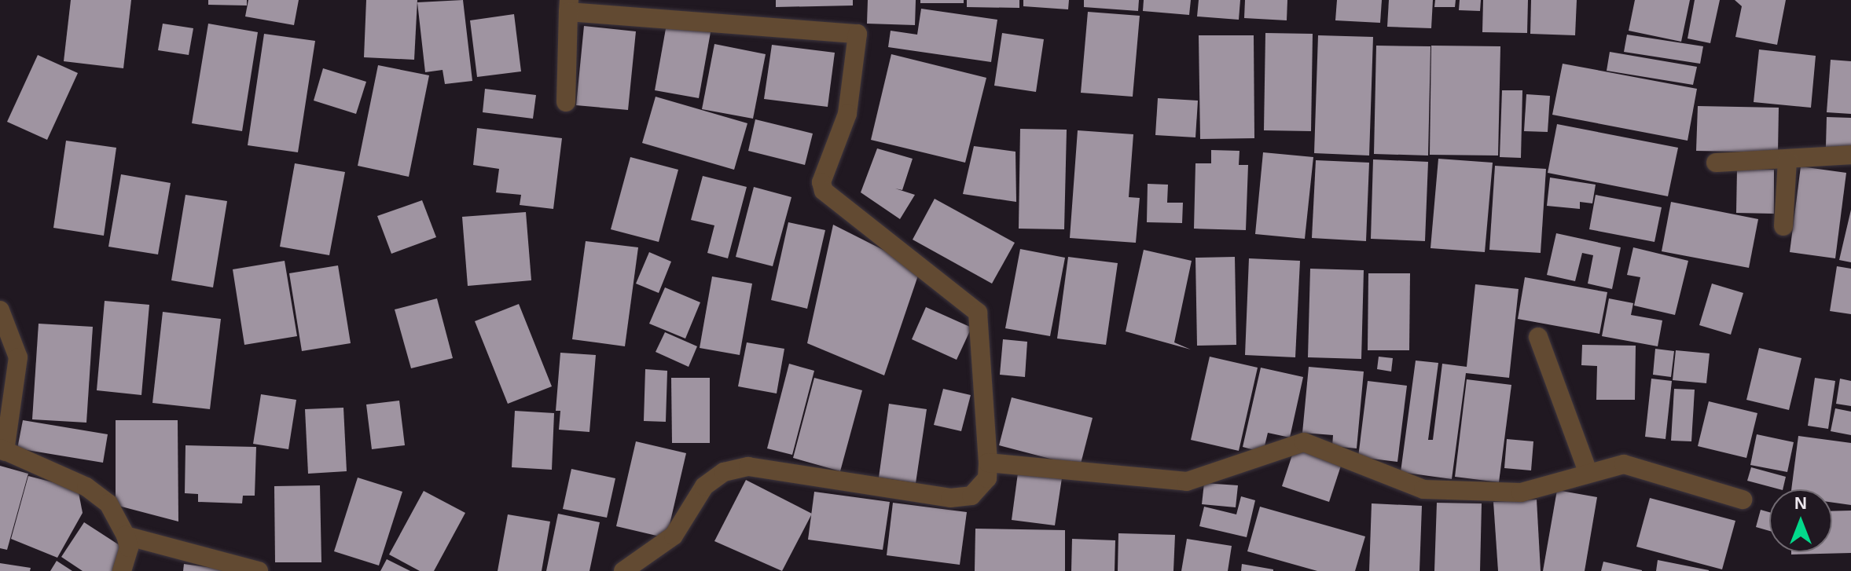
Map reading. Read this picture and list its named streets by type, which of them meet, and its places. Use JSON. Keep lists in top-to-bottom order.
{
  "north": "top"
}
